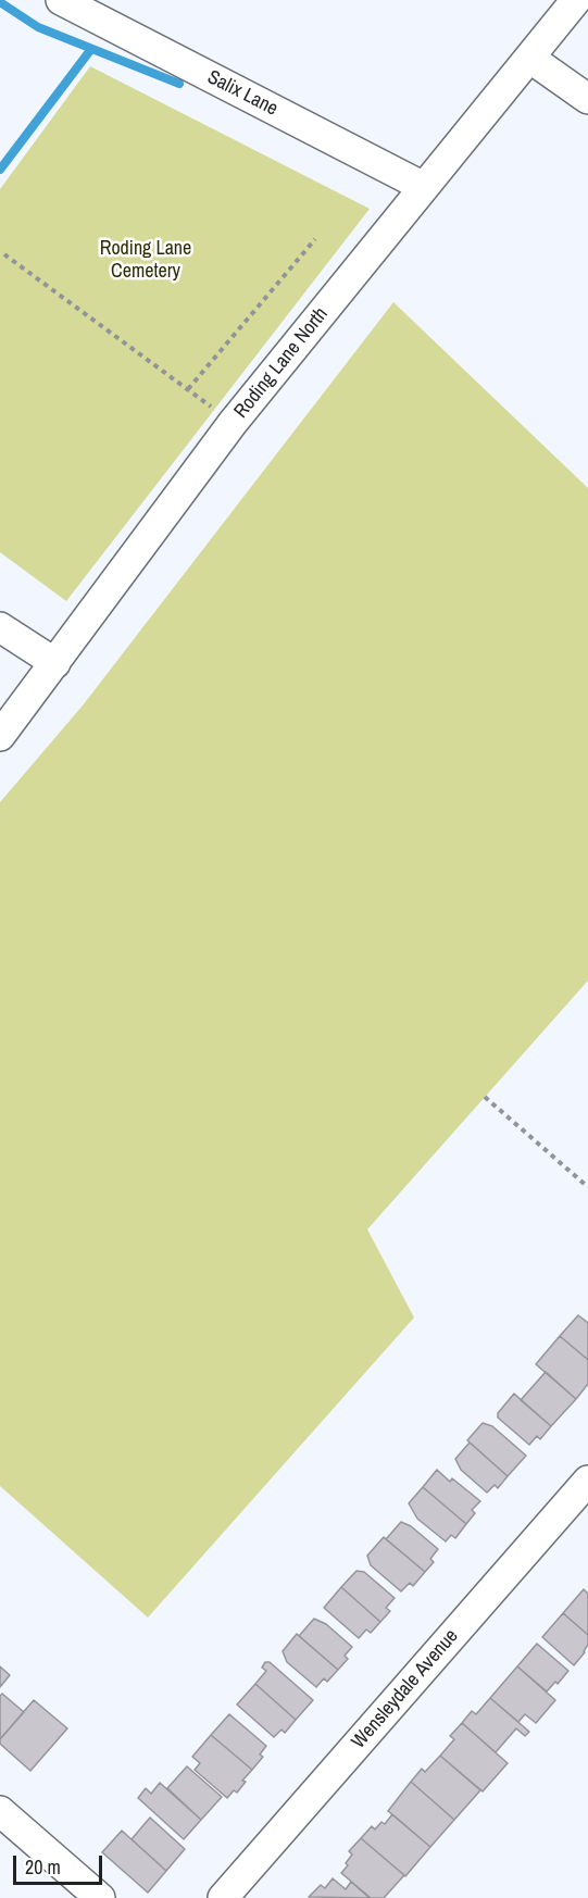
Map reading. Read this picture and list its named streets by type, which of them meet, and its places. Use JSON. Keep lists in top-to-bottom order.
{
  "streets": {
    "street": ["Salix Lane", "Roding Lane North", "Wensleydale Avenue"]
  },
  "crossings": [
    ["Salix Lane", "Roding Lane North"]
  ],
  "parks": ["Roding Lane Cemetery"],
  "scale_bar": "20 m"
}
